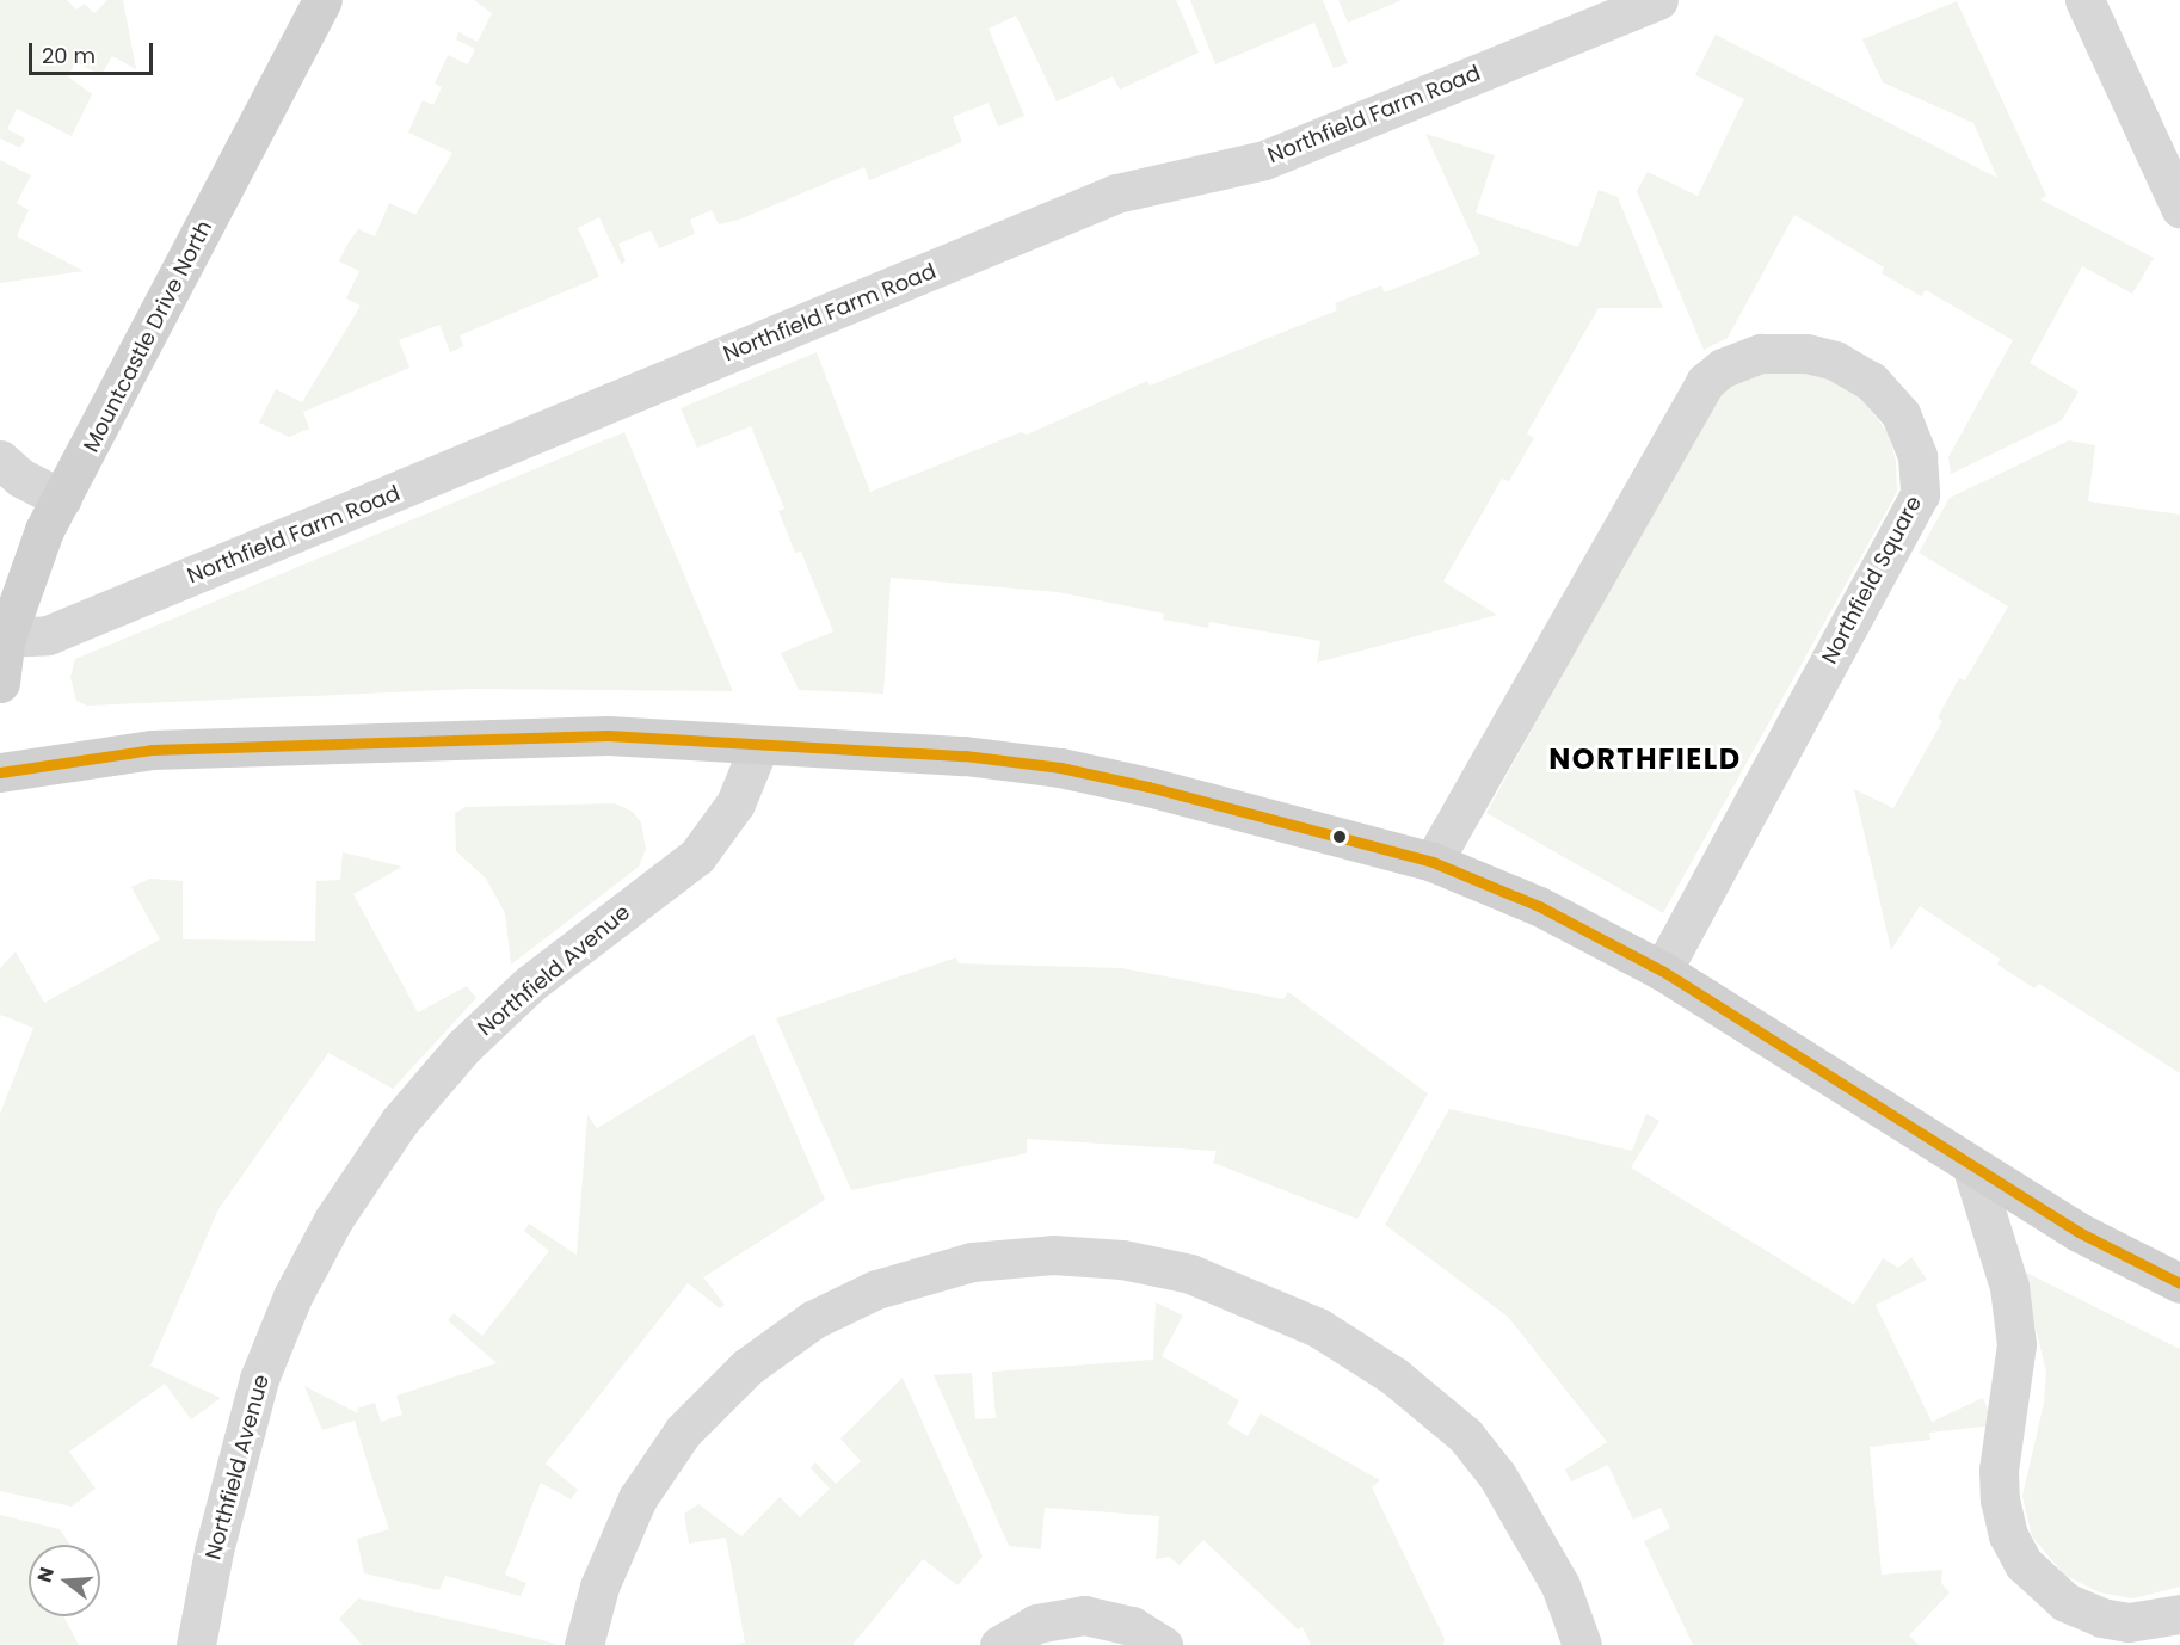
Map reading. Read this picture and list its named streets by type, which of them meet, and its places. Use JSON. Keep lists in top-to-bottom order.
{
  "streets": {
    "street": [
      "Northfield Farm Road",
      "Mountcastle Drive North",
      "Northfield Square",
      "Northfield Avenue"
    ]
  },
  "crossings": [
    ["Northfield Farm Road", "Mountcastle Drive North"]
  ],
  "districts": ["NORTHFIELD"],
  "scale_bar": "20 m",
  "north": "left"
}
